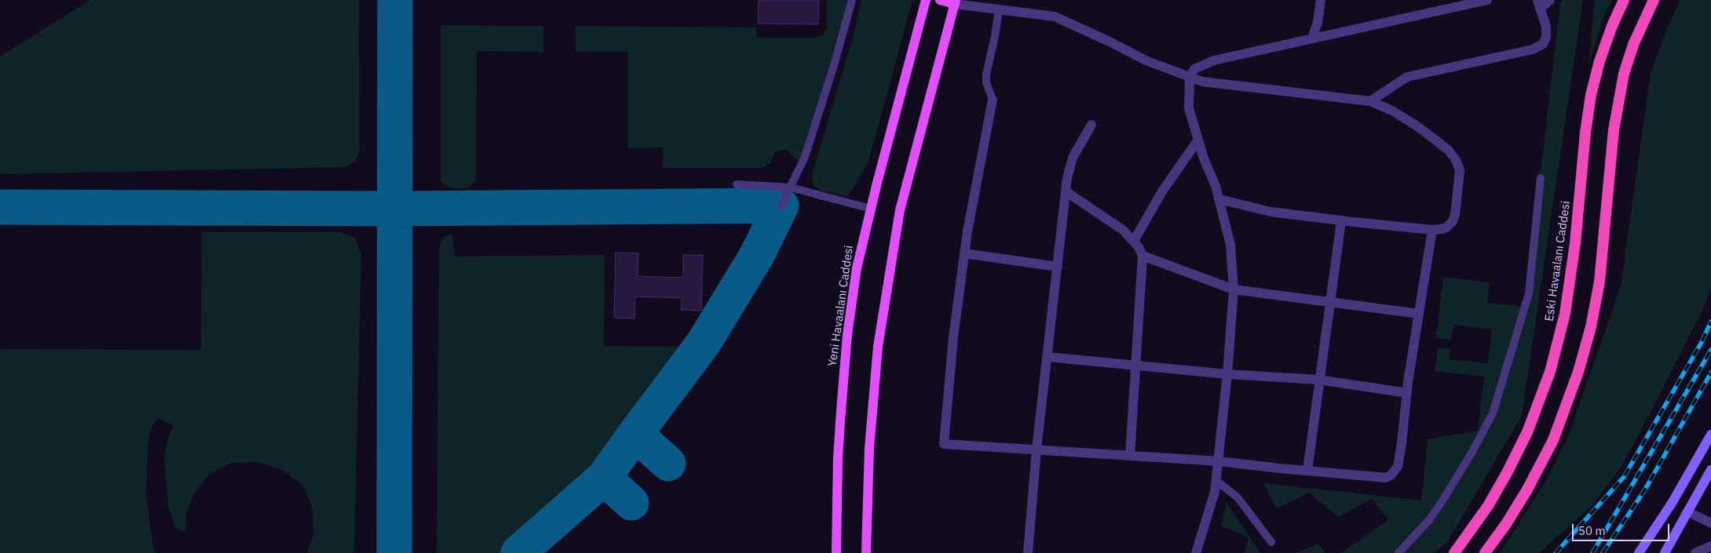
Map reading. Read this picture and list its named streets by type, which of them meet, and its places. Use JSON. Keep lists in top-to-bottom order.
{
  "streets": {
    "highway": ["Eski Havaalanı Caddesi"],
    "main road": ["Yeni Havaalanı Caddesi"]
  },
  "scale_bar": "50 m"
}
